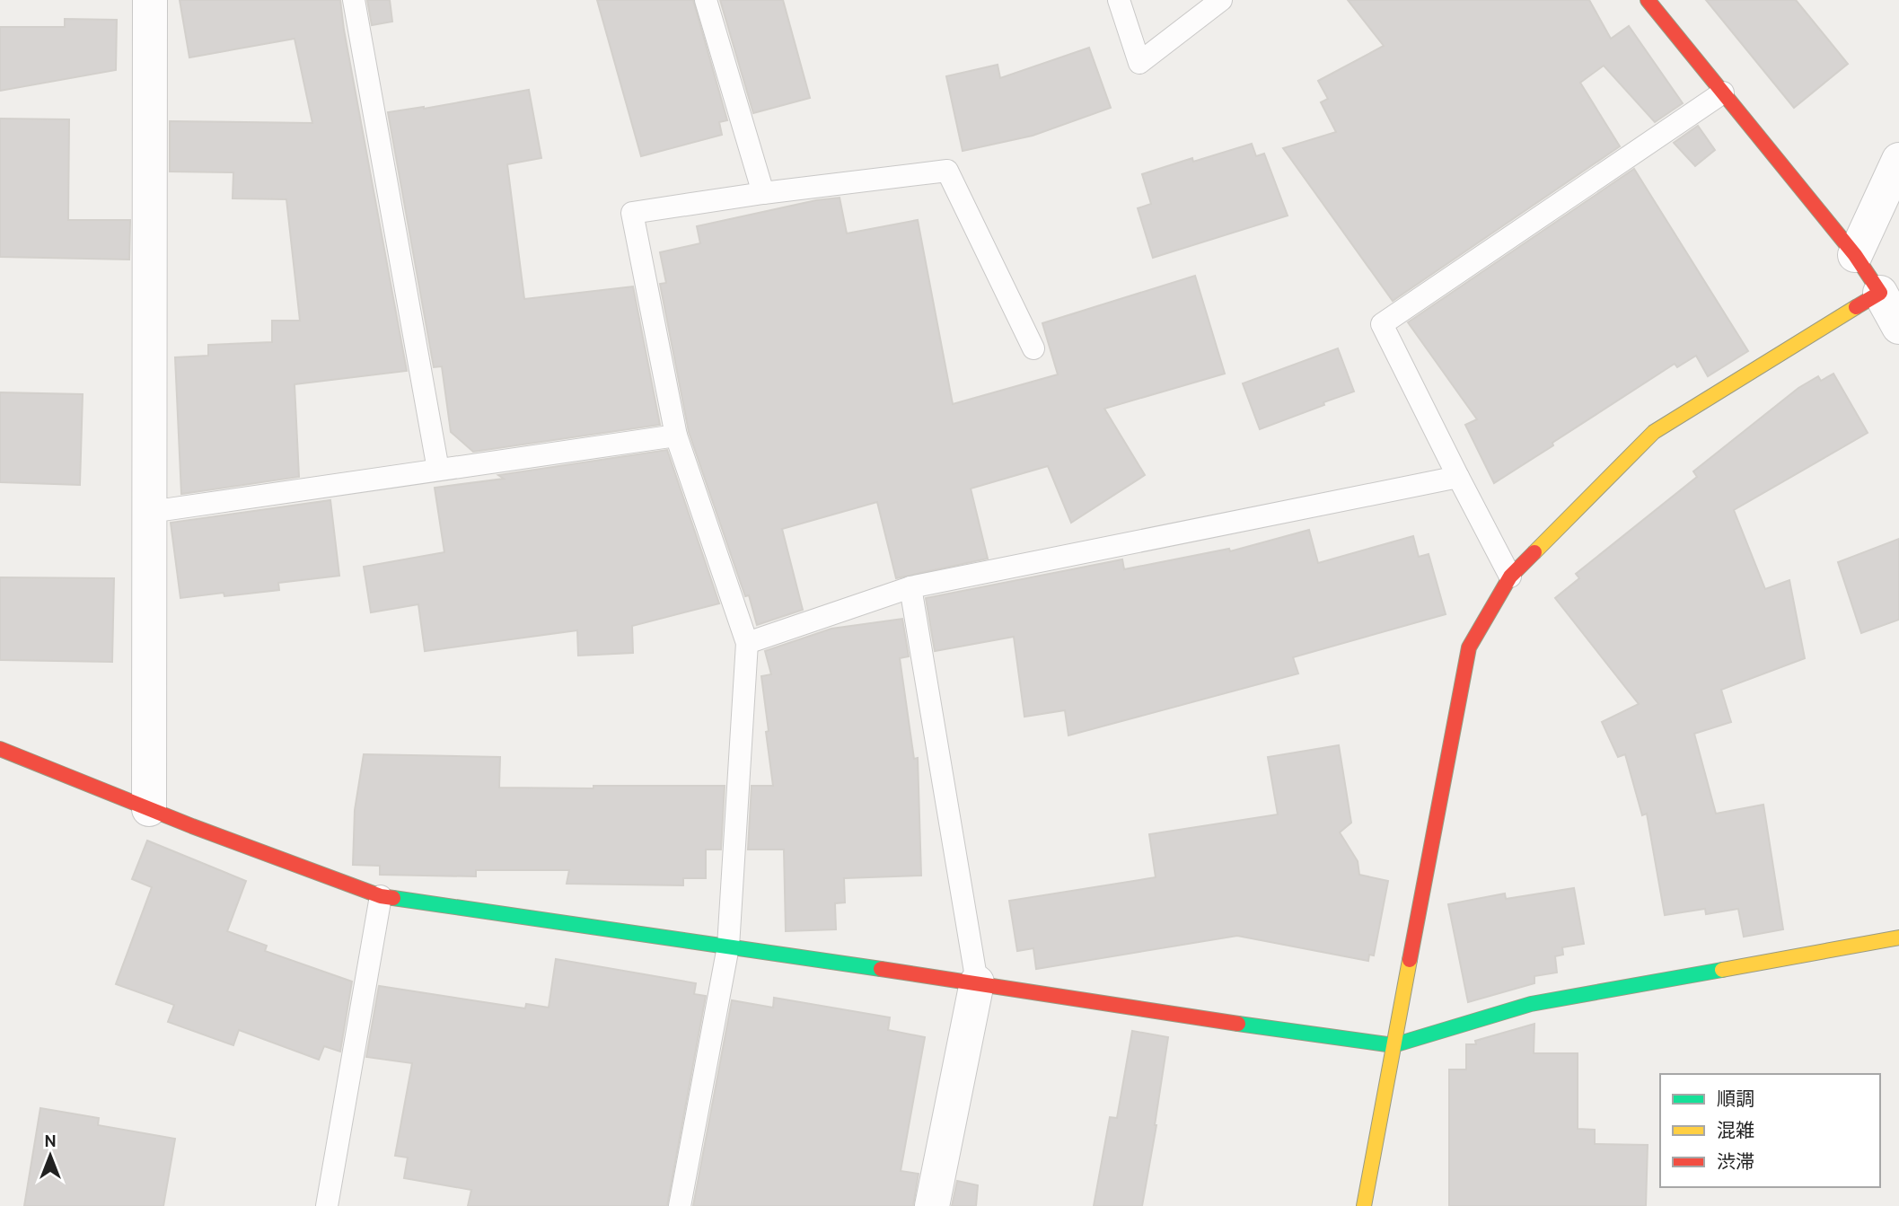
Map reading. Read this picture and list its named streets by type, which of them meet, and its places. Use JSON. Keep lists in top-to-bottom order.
{
  "legend": ["順調", "混雑", "渋滞"],
  "north": "top"
}
